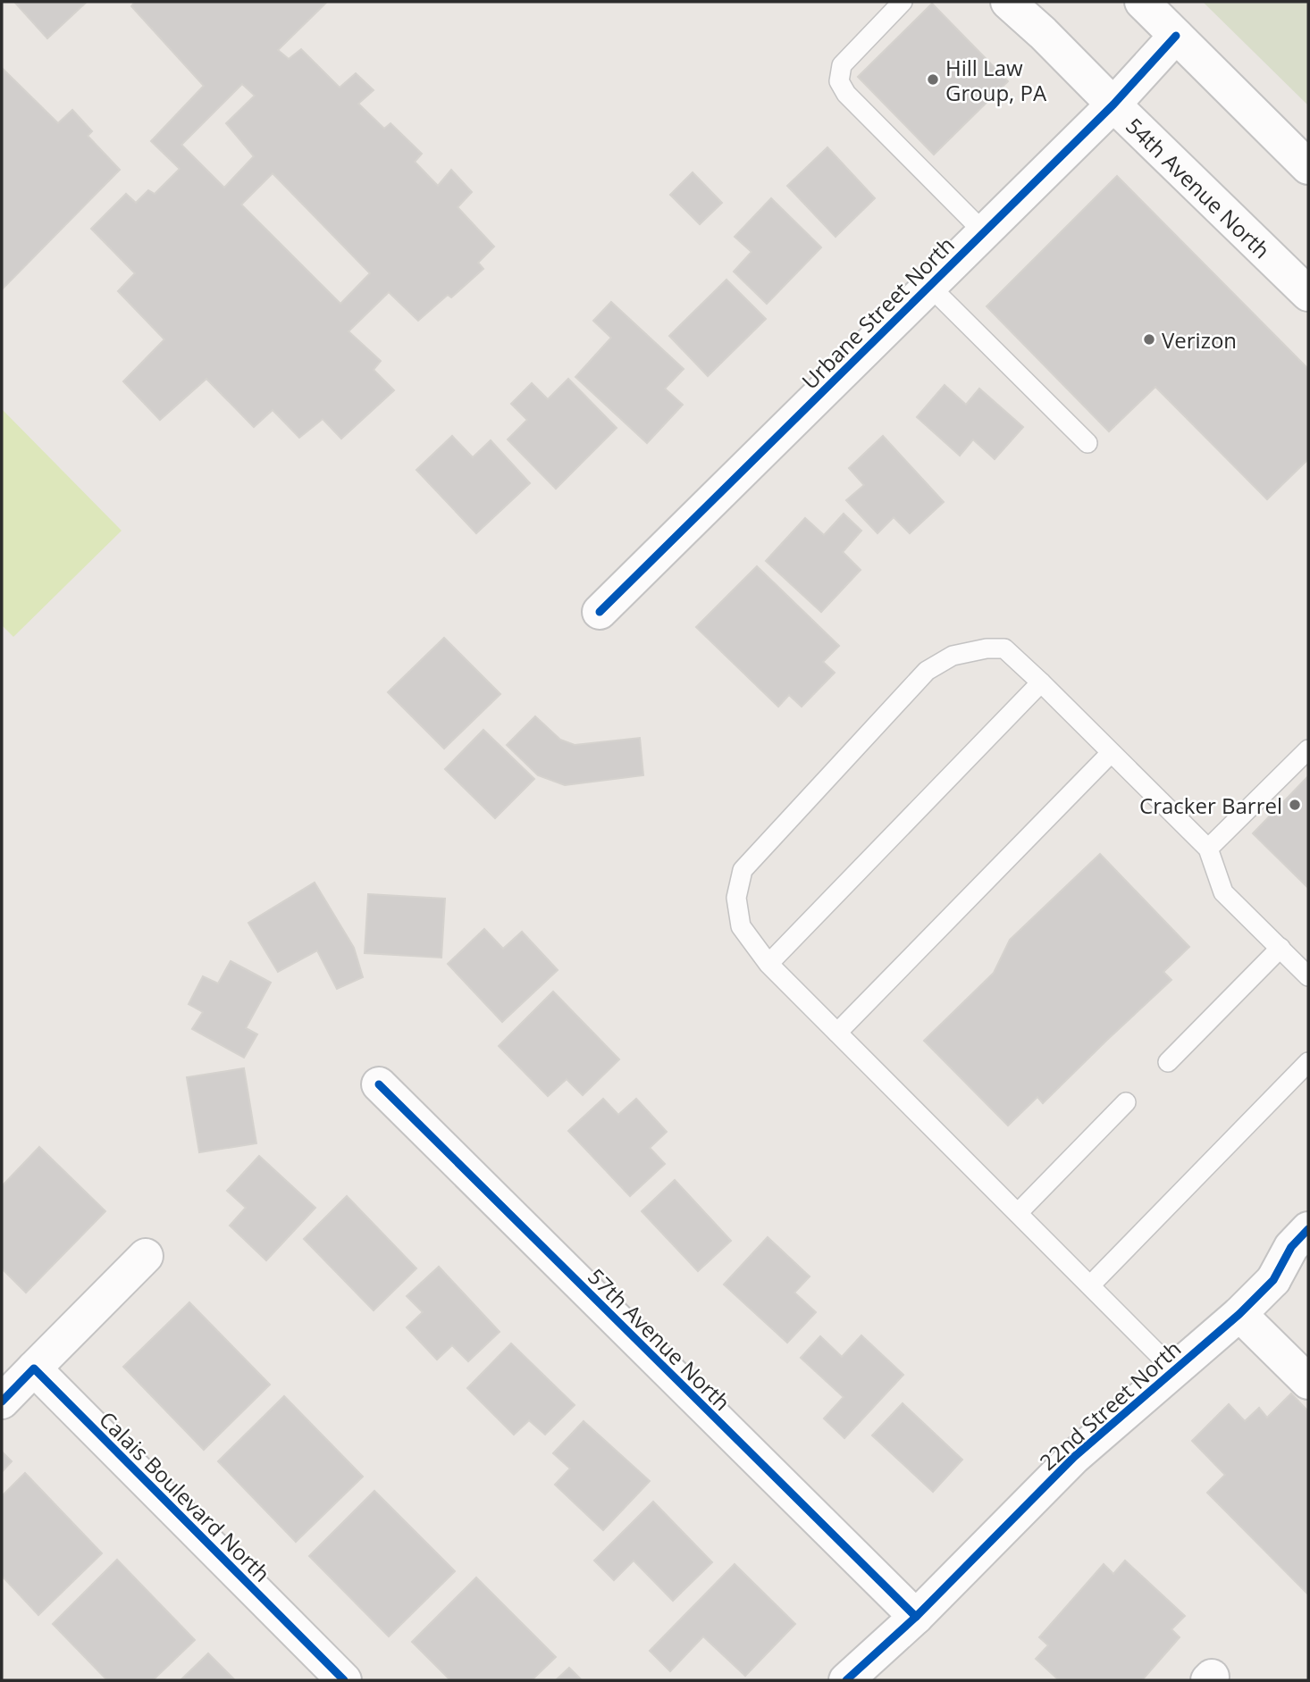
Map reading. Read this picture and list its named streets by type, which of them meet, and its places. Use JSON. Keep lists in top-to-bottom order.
{
  "streets": {
    "street": [
      "54th Avenue North",
      "Urbane Street North",
      "57th Avenue North",
      "22nd Street North",
      "Calais Boulevard North"
    ]
  },
  "crossings": [
    ["54th Avenue North", "Urbane Street North"],
    ["57th Avenue North", "22nd Street North"]
  ],
  "places": ["Hill Law Group, PA", "Verizon", "Cracker Barrel"]
}
